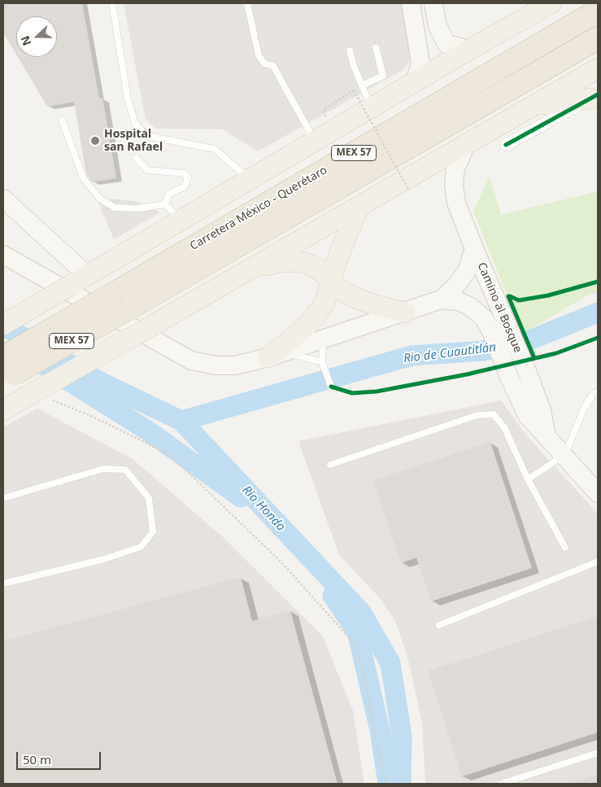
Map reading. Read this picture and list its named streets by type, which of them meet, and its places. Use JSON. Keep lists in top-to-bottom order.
{
  "streets": {
    "highway": ["MEX 57", "Carretera México - Querétaro"],
    "main road": ["Camino al Bosque"]
  },
  "water": ["Rio de Cuautitlán", "Rio Hondo"],
  "places": ["Hospital san Rafael"],
  "scale_bar": "50 m",
  "north": "left"
}
